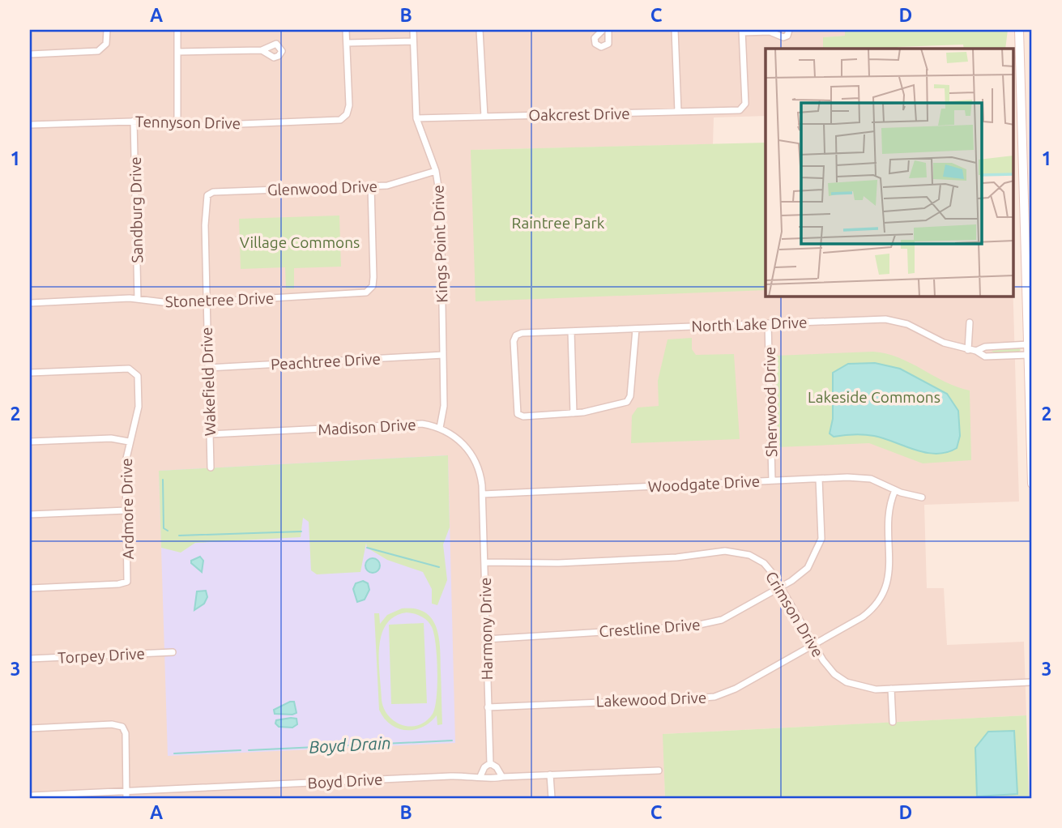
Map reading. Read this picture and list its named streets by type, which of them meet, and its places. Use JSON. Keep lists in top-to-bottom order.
{
  "streets": {
    "street": [
      "Oakcrest Drive",
      "Tennyson Drive",
      "Glenwood Drive",
      "Sandburg Drive",
      "Kings Point Drive",
      "Stonetree Drive",
      "North Lake Drive",
      "Peachtree Drive",
      "Wakefield Drive",
      "Sherwood Drive",
      "Madison Drive",
      "Woodgate Drive",
      "Ardmore Drive",
      "Crimson Drive",
      "Crestline Drive",
      "Harmony Drive",
      "Torpey Drive",
      "Lakewood Drive",
      "Boyd Drive"
    ]
  },
  "crossings": [
    ["Oakcrest Drive", "Kings Point Drive"],
    ["Tennyson Drive", "Sandburg Drive"],
    ["Glenwood Drive", "Kings Point Drive"],
    ["Glenwood Drive", "Stonetree Drive"],
    ["Glenwood Drive", "Wakefield Drive"],
    ["Sandburg Drive", "Stonetree Drive"],
    ["Kings Point Drive", "Peachtree Drive"],
    ["Kings Point Drive", "Madison Drive"],
    ["Stonetree Drive", "Wakefield Drive"],
    ["North Lake Drive", "Sherwood Drive"],
    ["Peachtree Drive", "Wakefield Drive"],
    ["Wakefield Drive", "Madison Drive"],
    ["Sherwood Drive", "Woodgate Drive"],
    ["Madison Drive", "Woodgate Drive"],
    ["Madison Drive", "Harmony Drive"],
    ["Woodgate Drive", "Crestline Drive"],
    ["Woodgate Drive", "Harmony Drive"],
    ["Woodgate Drive", "Lakewood Drive"],
    ["Crimson Drive", "Crestline Drive"],
    ["Crimson Drive", "Harmony Drive"],
    ["Crimson Drive", "Lakewood Drive"],
    ["Crestline Drive", "Harmony Drive"],
    ["Harmony Drive", "Lakewood Drive"]
  ],
  "water": ["Boyd Drain"],
  "parks": ["Raintree Park", "Village Commons", "Lakeside Commons"],
  "grid": {
    "columns": [
      "A",
      "B",
      "C",
      "D"
    ],
    "rows": ["1", "2", "3"]
  }
}
